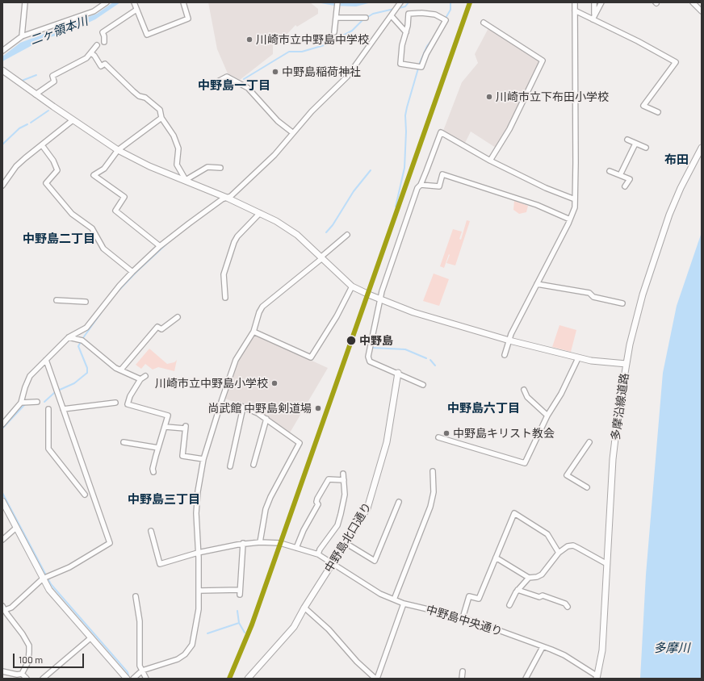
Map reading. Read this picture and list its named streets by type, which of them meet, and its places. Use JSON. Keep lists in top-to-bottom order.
{
  "streets": {
    "street": ["多摩沿線道路", "中野島北口通り", "中野島中央通り"]
  },
  "crossings": [
    ["多摩沿線道路", "中野島中央通り"],
    ["中野島北口通り", "中野島中央通り"]
  ],
  "districts": [
    "中野島一丁目",
    "布田",
    "中野島二丁目",
    "中野島六丁目",
    "中野島三丁目"
  ],
  "water": ["二ヶ領本川", "多摩川"],
  "places": [
    "川崎市立中野島中学校",
    "中野島稲荷神社",
    "川崎市立下布田小学校",
    "中野島",
    "川崎市立中野島小学校",
    "尚武館 中野島剣道場",
    "中野島キリスト教会"
  ],
  "scale_bar": "100 m"
}
